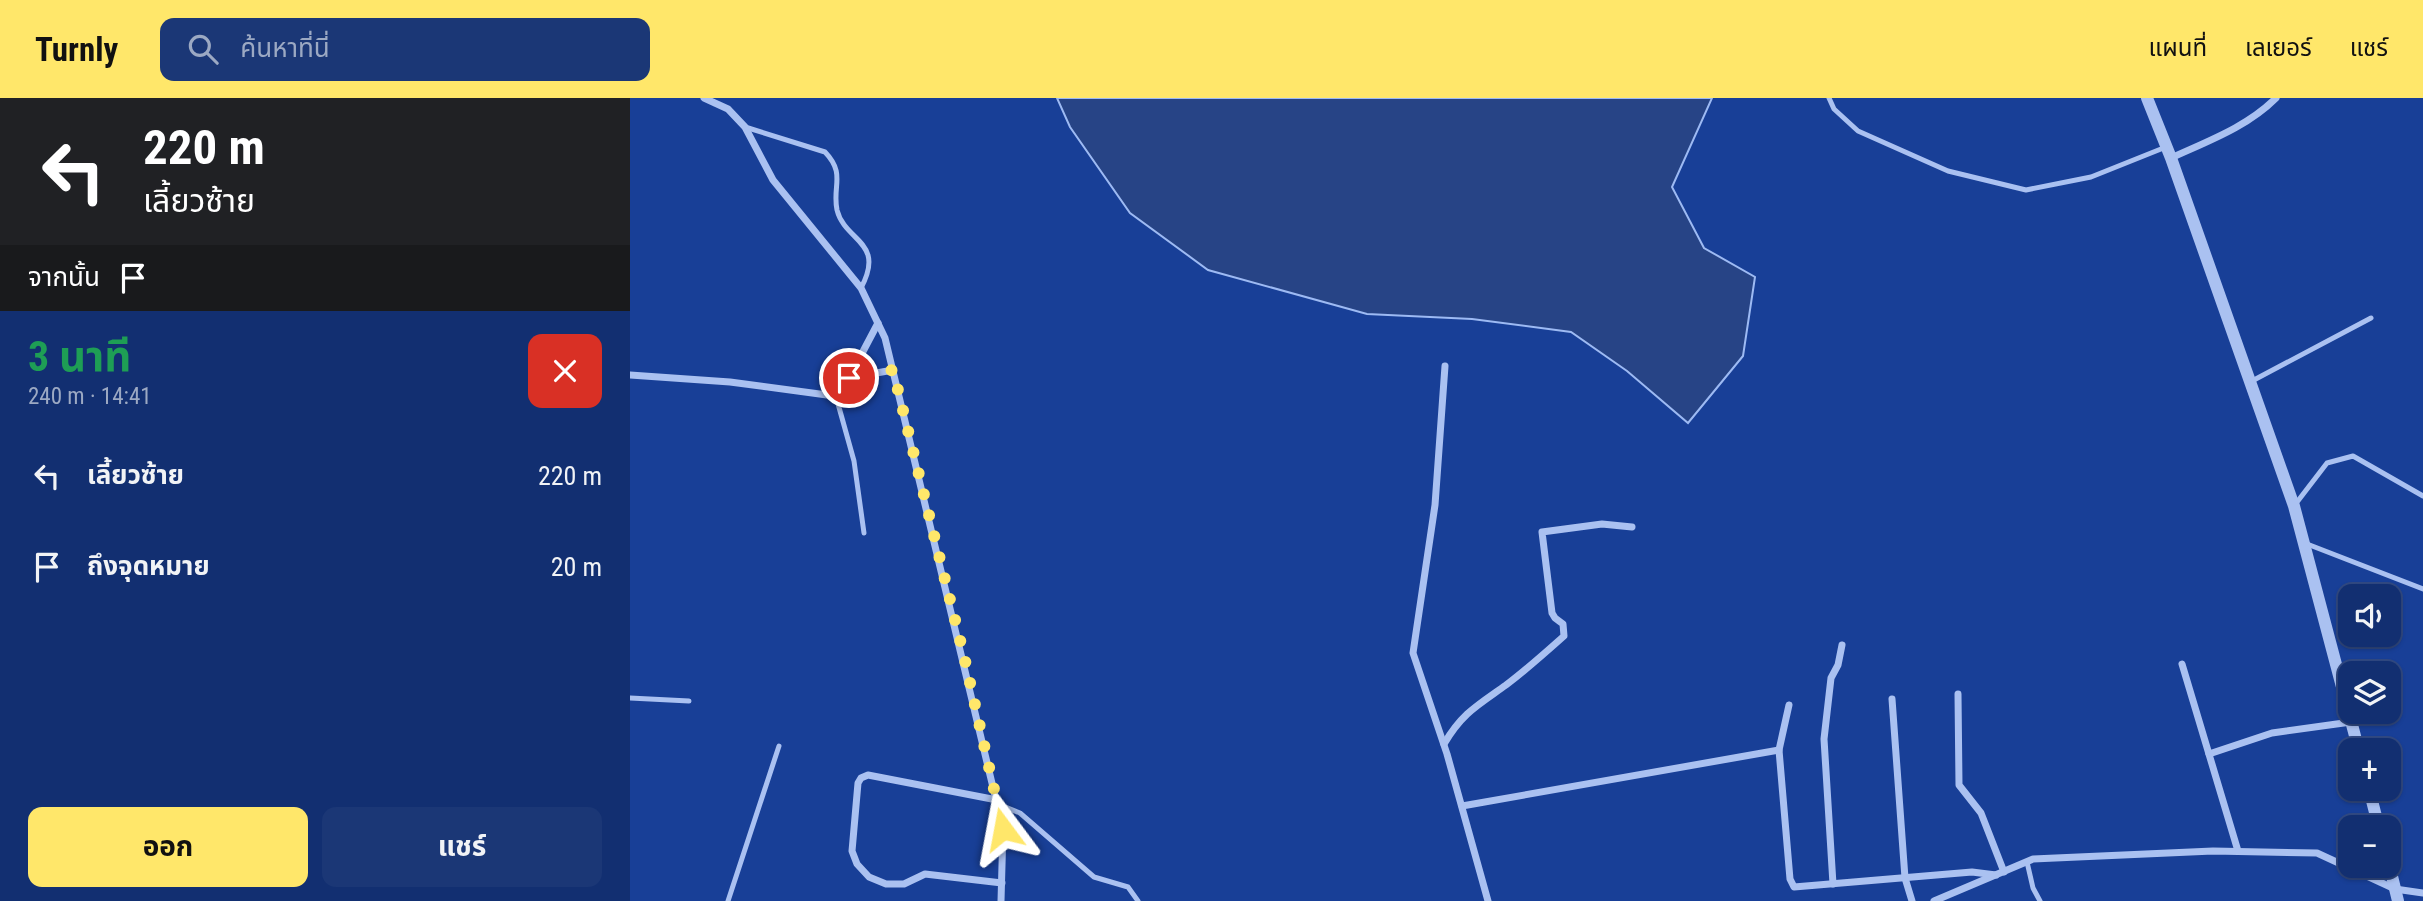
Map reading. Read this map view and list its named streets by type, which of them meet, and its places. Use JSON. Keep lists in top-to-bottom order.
{
  "page": {
    "header": "Turnly",
    "search": "ค้นหาที่นี่",
    "nav": ["แผนที่", "เลเยอร์", "แชร์"],
    "turn": ["220 m", "เลี้ยวซ้าย"],
    "then": "จากนั้น",
    "heading": ["3 นาที", "240 m · 14:41"],
    "list": [
      {
        "name": "เลี้ยวซ้าย",
        "value": "220 m"
      },
      {
        "name": "ถึงจุดหมาย",
        "value": "20 m"
      }
    ],
    "map_buttons": ["+", "−"],
    "buttons": ["ออก", "แชร์"]
  }
}
